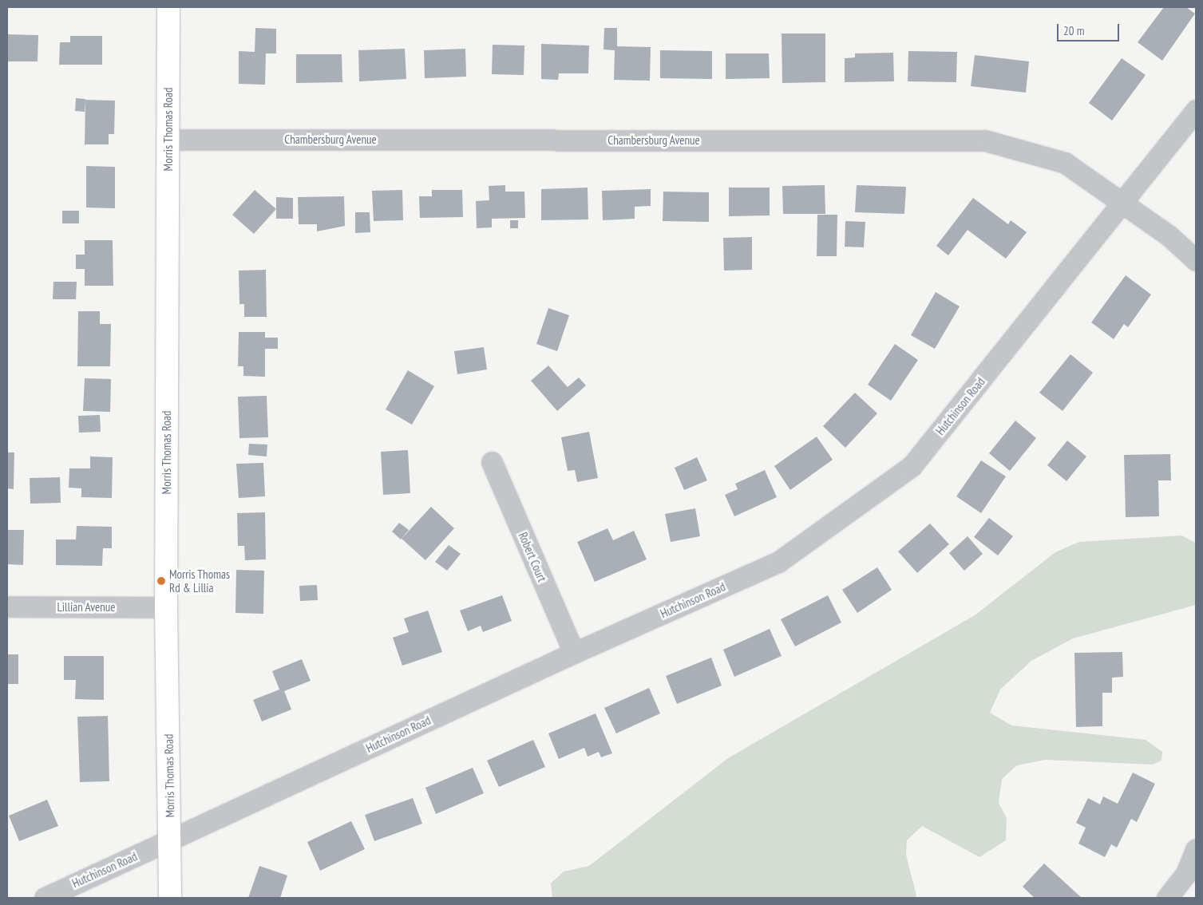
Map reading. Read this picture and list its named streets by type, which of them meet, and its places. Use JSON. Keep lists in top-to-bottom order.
{
  "streets": {
    "main road": ["Morris Thomas Road"],
    "street": [
      "Chambersburg Avenue",
      "Hutchinson Road",
      "Robert Court",
      "Lillian Avenue"
    ]
  },
  "crossings": [
    ["Morris Thomas Road", "Chambersburg Avenue"],
    ["Morris Thomas Road", "Hutchinson Road"],
    ["Morris Thomas Road", "Lillian Avenue"],
    ["Chambersburg Avenue", "Hutchinson Road"],
    ["Hutchinson Road", "Robert Court"]
  ],
  "places": ["Morris Thomas Rd & Lillia"],
  "scale_bar": "20 m"
}
